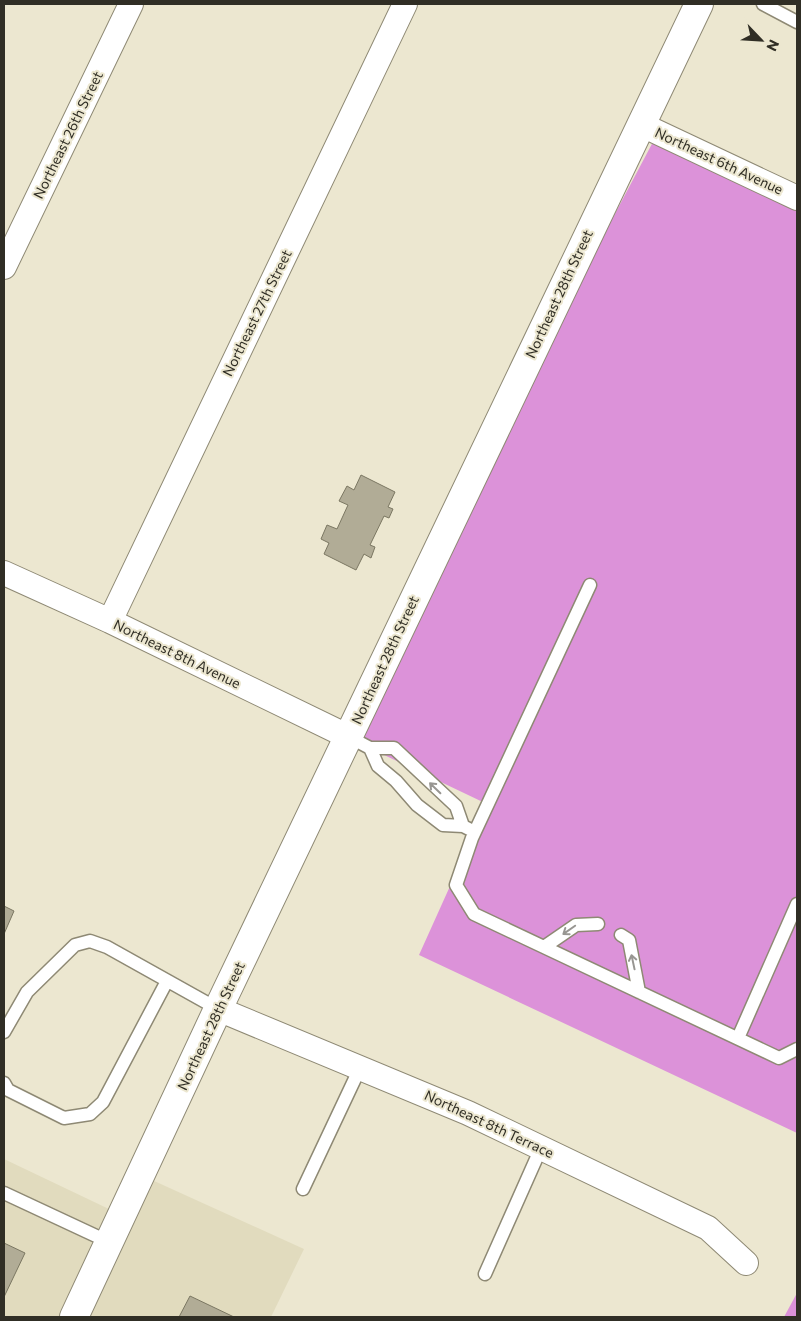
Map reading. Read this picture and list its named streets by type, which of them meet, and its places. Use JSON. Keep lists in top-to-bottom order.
{
  "streets": {
    "street": [
      "Northeast 26th Street",
      "Northeast 6th Avenue",
      "Northeast 28th Street",
      "Northeast 27th Street",
      "Northeast 8th Avenue",
      "Northeast 8th Terrace"
    ]
  },
  "crossings": [
    ["Northeast 6th Avenue", "Northeast 28th Street"],
    ["Northeast 28th Street", "Northeast 8th Avenue"],
    ["Northeast 28th Street", "Northeast 8th Terrace"],
    ["Northeast 27th Street", "Northeast 8th Avenue"]
  ],
  "north": "bottom right"
}
